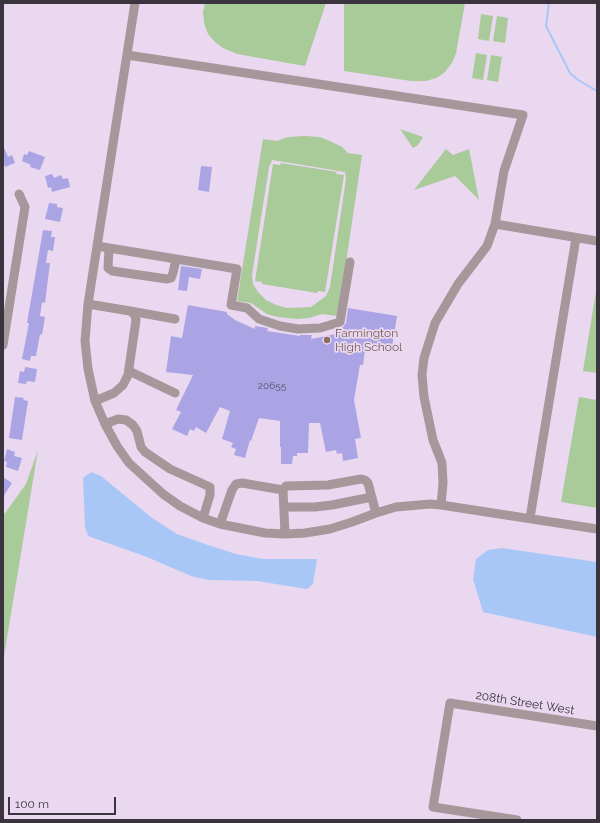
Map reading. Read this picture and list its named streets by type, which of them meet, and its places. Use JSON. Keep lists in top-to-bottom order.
{
  "streets": {
    "street": ["208th Street West"]
  },
  "places": ["Farmington High School"],
  "house_numbers": ["20655"],
  "scale_bar": "100 m"
}
